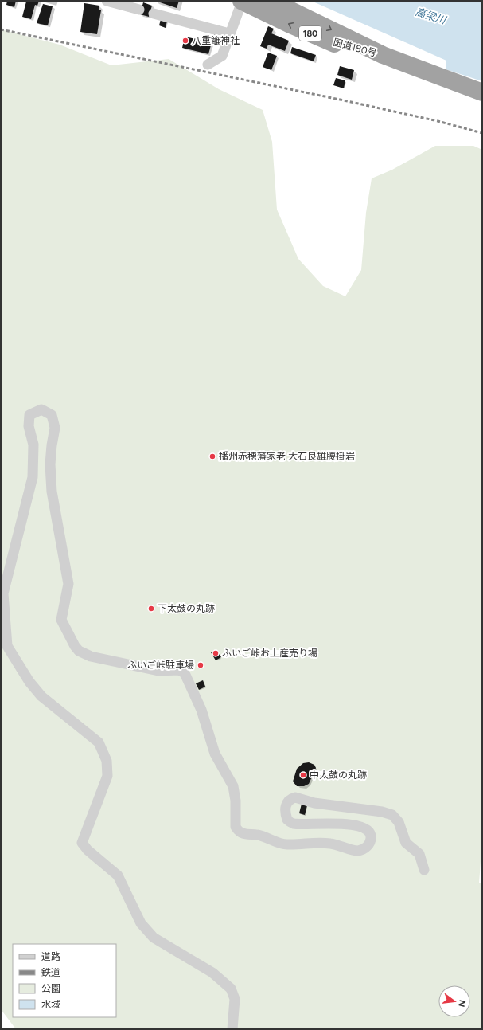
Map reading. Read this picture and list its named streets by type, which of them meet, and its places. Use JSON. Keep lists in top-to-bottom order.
{
  "streets": {
    "highway": ["180", "国道180号"]
  },
  "water": ["高梁川"],
  "places": [
    "八重籬神社",
    "播州赤穂藩家老 大石良雄腰掛岩",
    "下太鼓の丸跡",
    "ふいご峠お土産売り場",
    "ふいご峠駐車場",
    "中太鼓の丸跡"
  ],
  "legend": [
    "道路",
    "鉄道",
    "公園",
    "水域"
  ],
  "north": "right"
}
